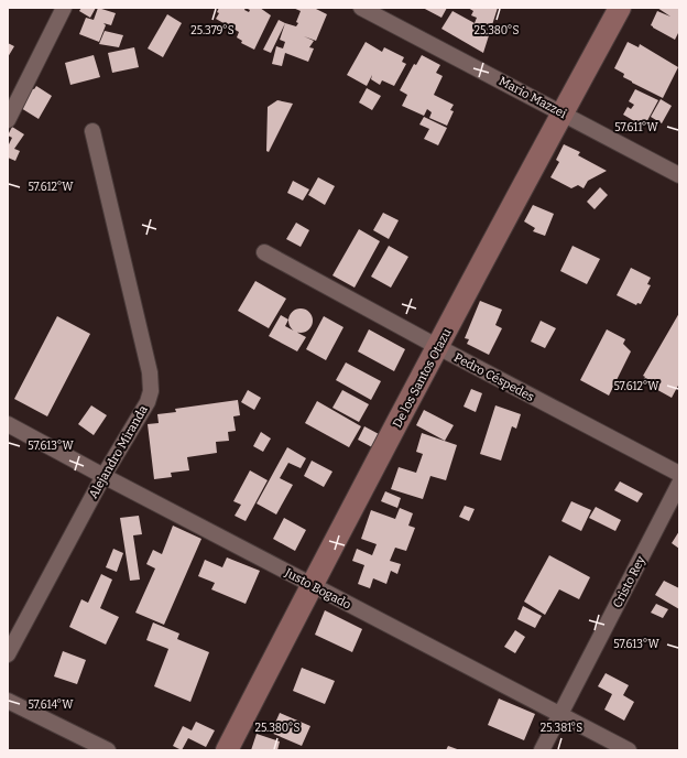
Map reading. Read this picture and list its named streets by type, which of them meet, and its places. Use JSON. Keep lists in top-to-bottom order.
{
  "streets": {
    "street": [
      "Mario Mazzei",
      "Pedro Céspedes",
      "De los Santos Otazu",
      "Alejandro Miranda",
      "Cristo Rey",
      "Justo Bogado"
    ]
  },
  "crossings": [
    ["Mario Mazzei", "De los Santos Otazu"],
    ["Pedro Céspedes", "De los Santos Otazu"],
    ["De los Santos Otazu", "Justo Bogado"],
    ["Alejandro Miranda", "Justo Bogado"],
    ["Cristo Rey", "Justo Bogado"]
  ],
  "coordinates": [
    "25.379°S",
    "25.380°S",
    "57.611°W",
    "57.612°W",
    "57.613°W",
    "57.614°W",
    "25.381°S"
  ]
}
